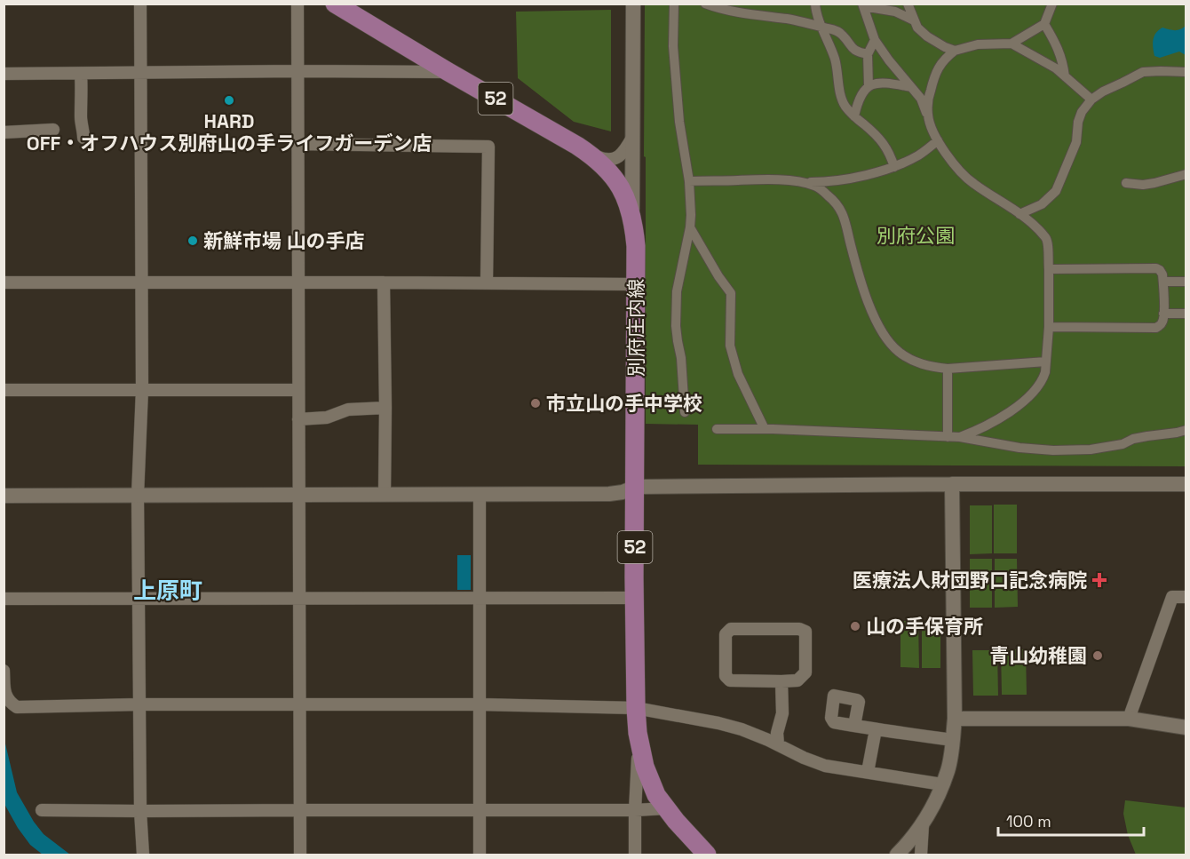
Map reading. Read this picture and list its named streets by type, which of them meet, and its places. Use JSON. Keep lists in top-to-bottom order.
{
  "streets": {
    "main road": ["52", "別府庄内線"]
  },
  "districts": ["上原町"],
  "parks": ["別府公園"],
  "places": {
    "other": [
      "HARD OFF・オフハウス別府山の手ライフガーデン店",
      "新鮮市場 山の手店",
      "市立山の手中学校",
      "山の手保育所",
      "青山幼稚園"
    ],
    "health": ["医療法人財団野口記念病院"]
  },
  "scale_bar": "100 m"
}
